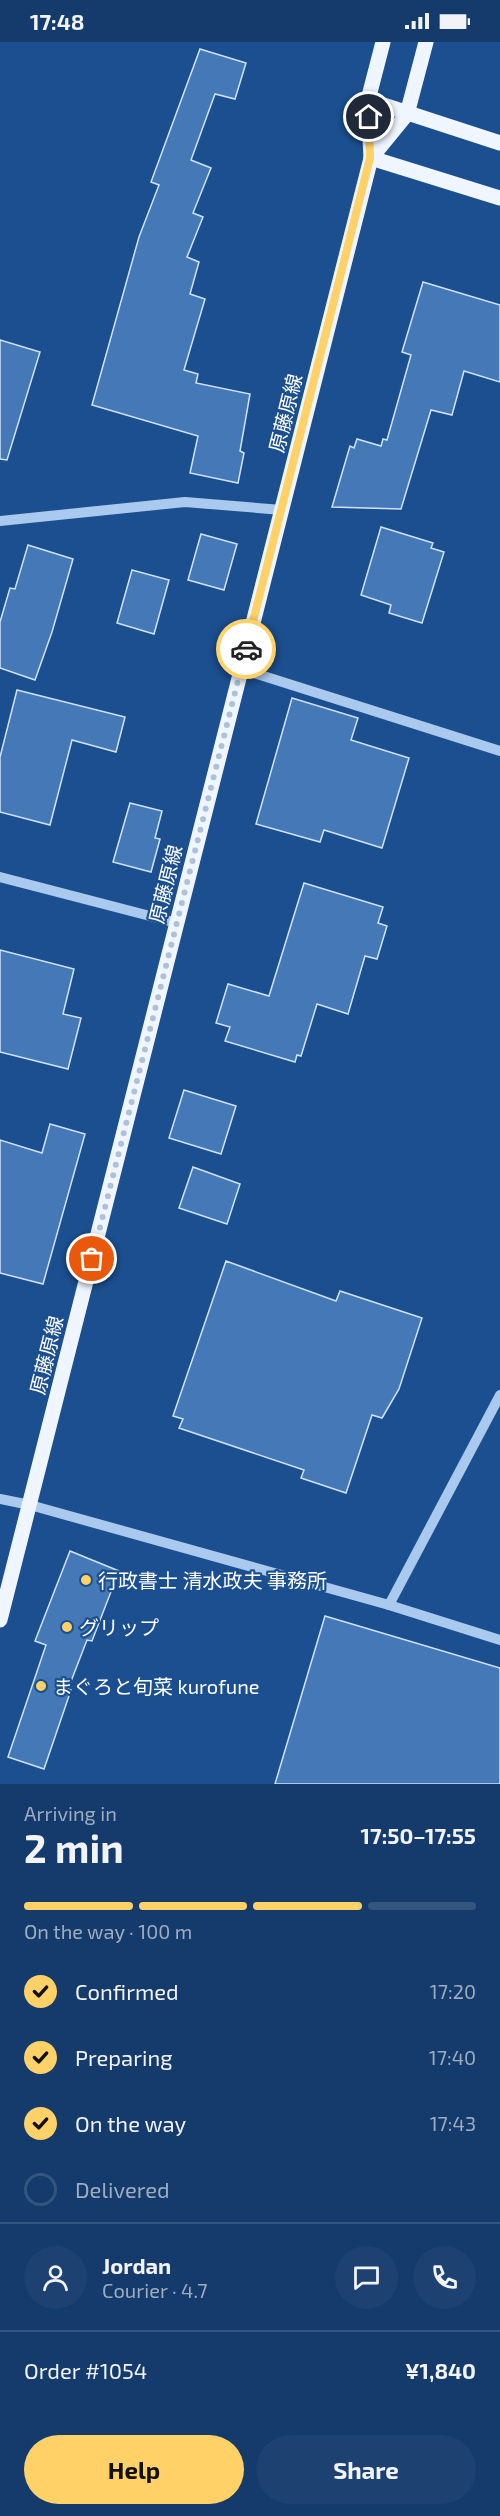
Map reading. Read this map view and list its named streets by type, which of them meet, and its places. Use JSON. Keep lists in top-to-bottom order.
{
  "streets": {
    "main road": ["原藤原線"]
  },
  "places": ["行政書士 清水政夫 事務所", "グリップ", "まぐろと旬菜 kurofune"],
  "page": {
    "status": "17:48",
    "heading": ["2 min", "Arriving in", "17:50–17:55"],
    "panel": [
      "Jordan",
      "Courier · 4.7",
      "Order #1054",
      "¥1,840"
    ],
    "bar": "On the way · 100 m",
    "list": [
      ["Confirmed", "17:20"],
      ["Preparing", "17:40"],
      ["On the way", "17:43"],
      "Delivered"
    ],
    "buttons": ["Help", "Share"]
  }
}
